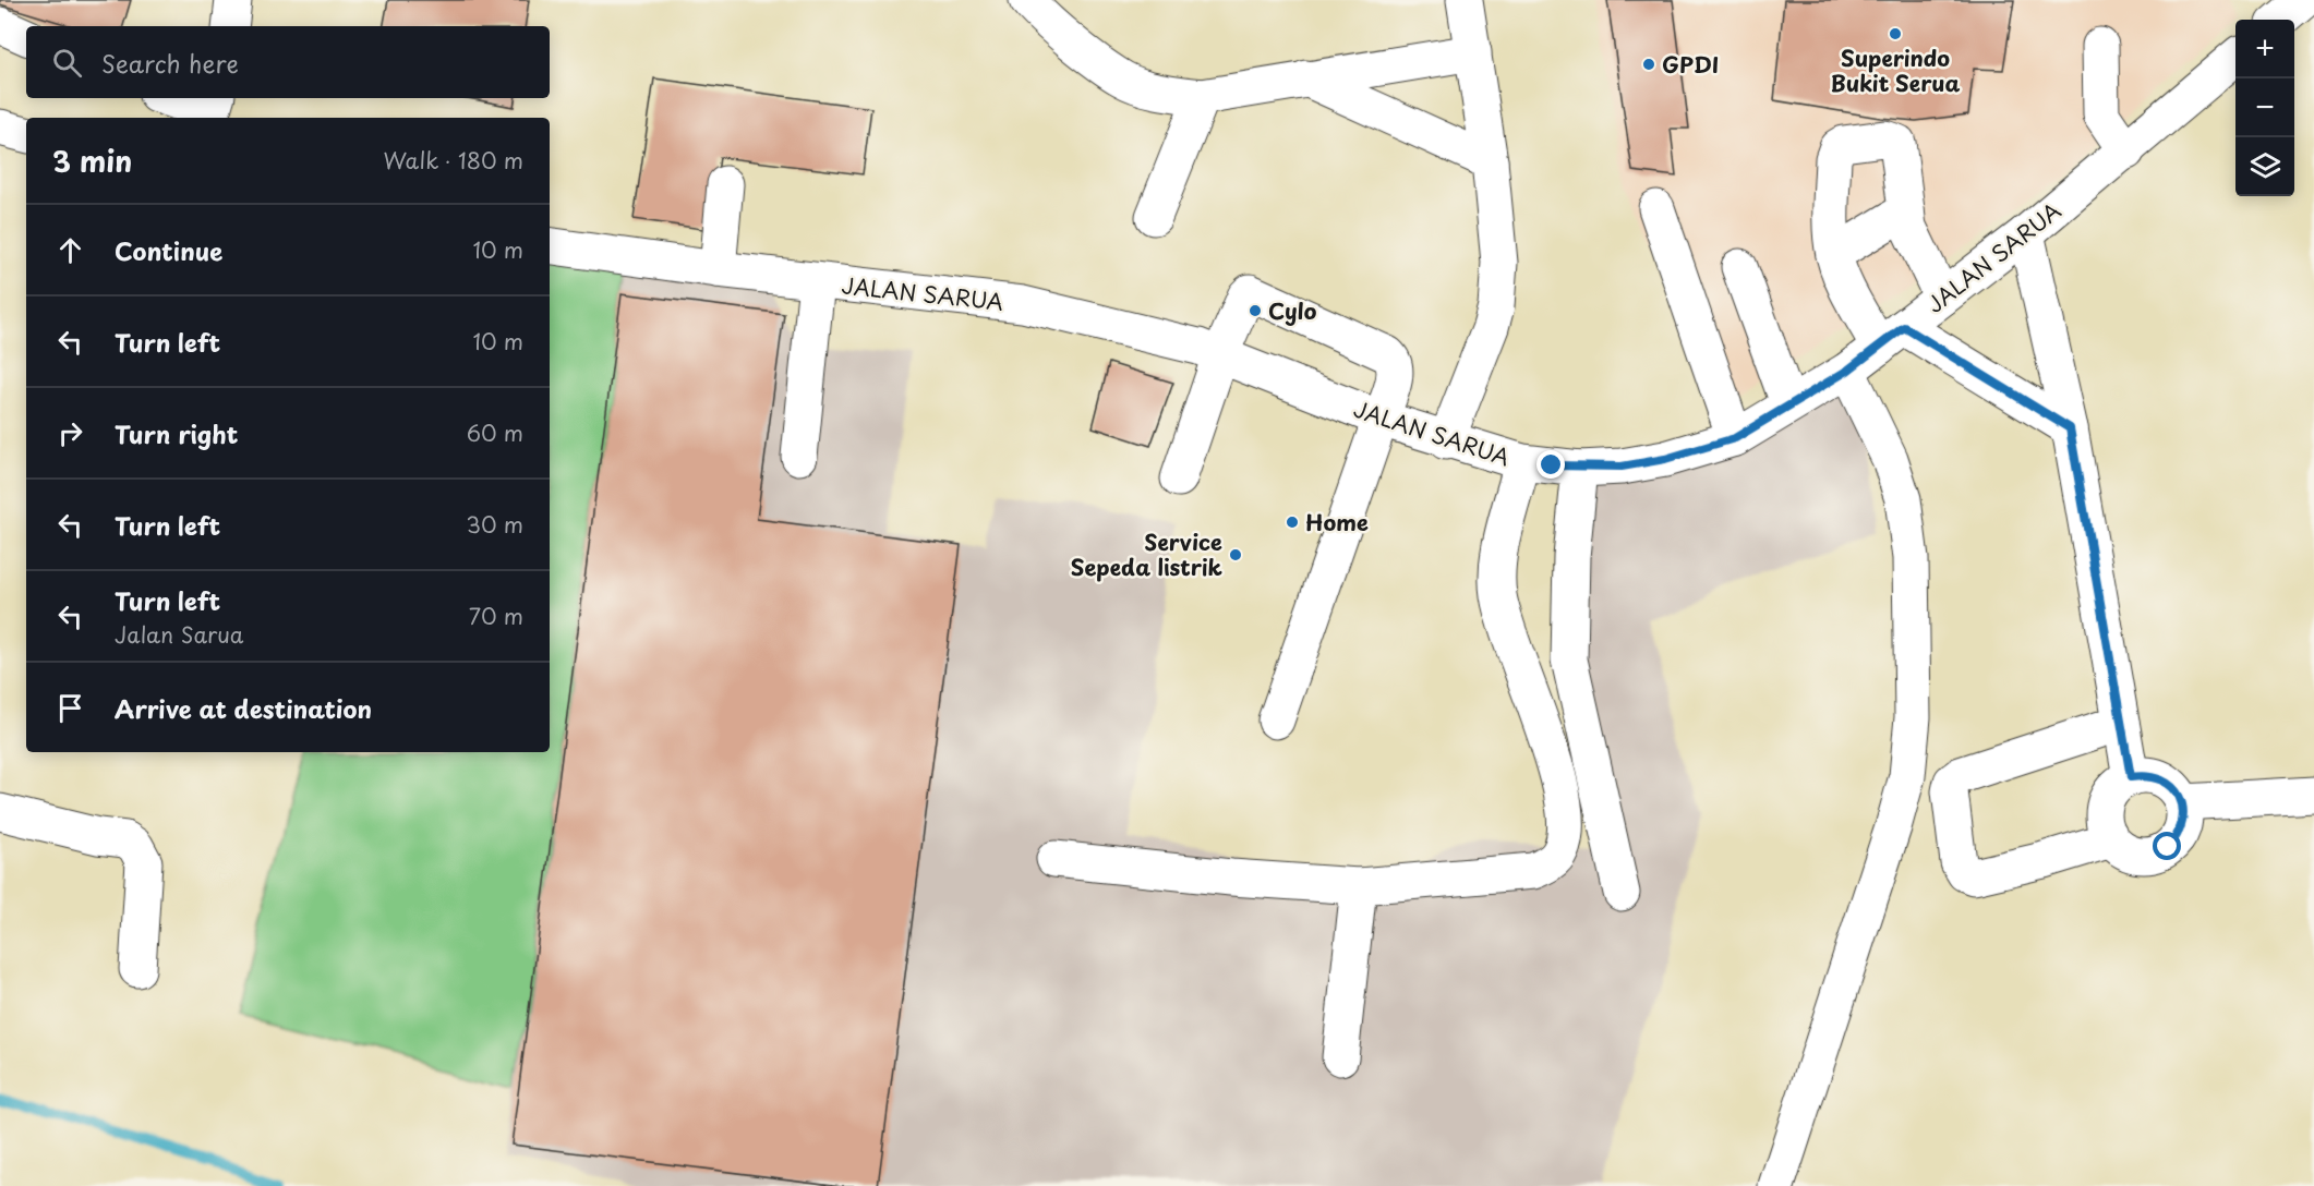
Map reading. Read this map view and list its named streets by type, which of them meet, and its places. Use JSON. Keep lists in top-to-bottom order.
{
  "streets": {
    "street": ["JALAN SARUA"]
  },
  "places": [
    "Superindo Bukit Serua",
    "GPDI",
    "Cylo",
    "Home",
    "Service Sepeda listrik"
  ],
  "page": {
    "map_buttons": ["+", "−"],
    "search": "Search here",
    "heading": ["3 min", "Walk · 180 m"],
    "list": [
      ["Continue", "10 m"],
      ["Turn left", "10 m"],
      ["Turn right", "60 m"],
      ["Turn left", "30 m"],
      ["Turn left", "Jalan Sarua", "70 m"],
      "Arrive at destination"
    ]
  }
}
